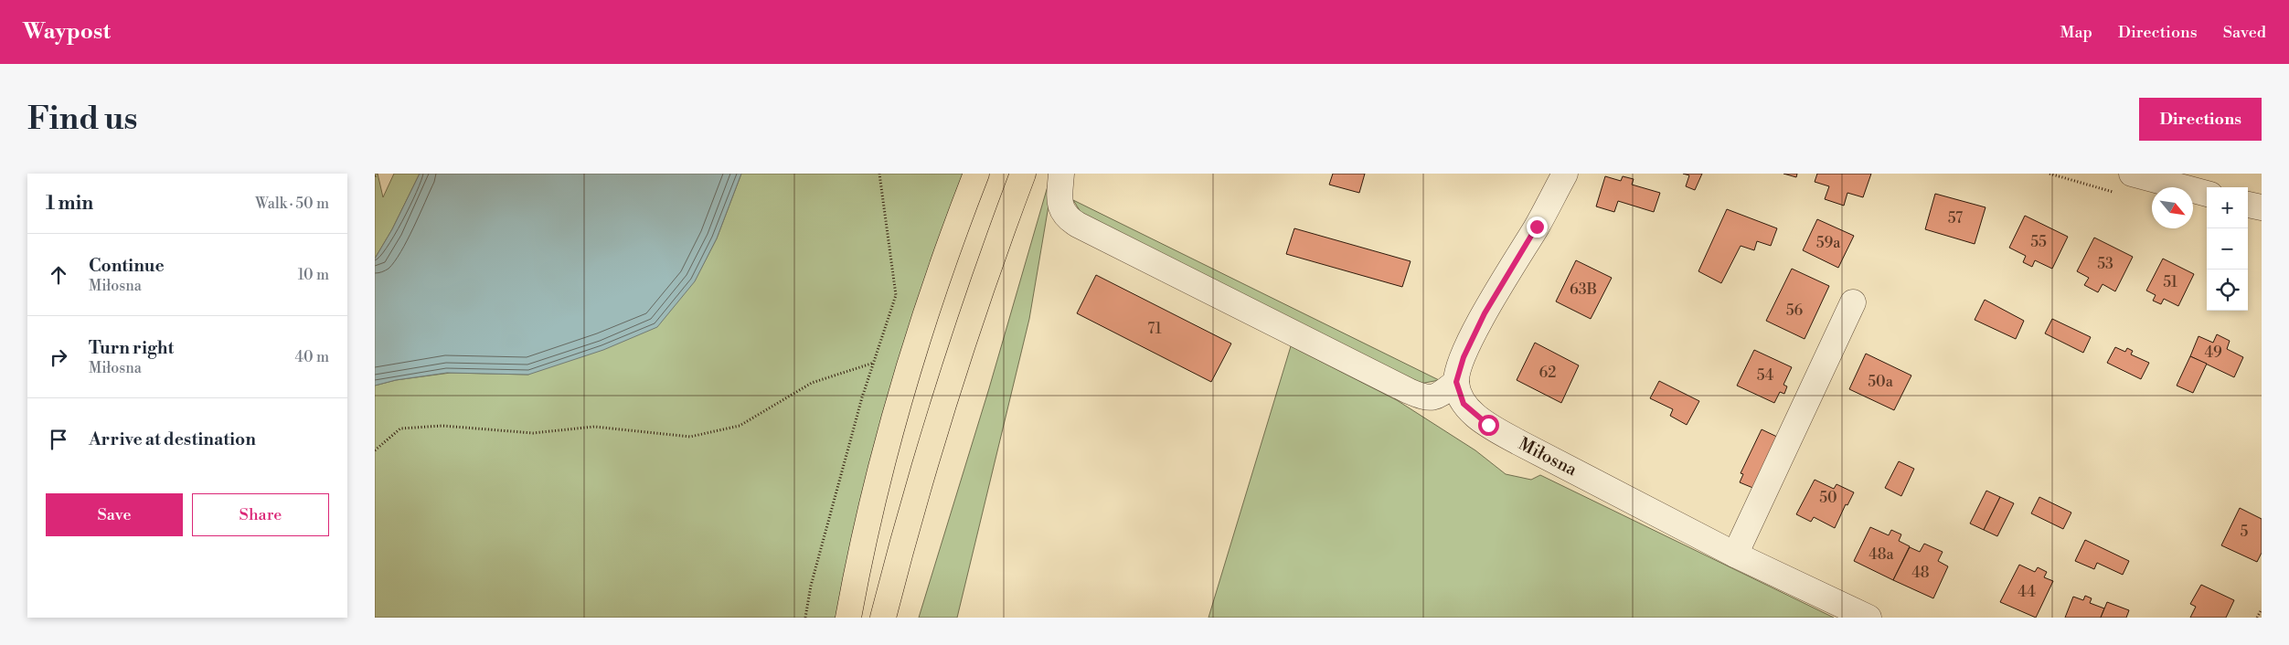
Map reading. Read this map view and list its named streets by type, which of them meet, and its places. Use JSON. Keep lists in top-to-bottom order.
{
  "streets": {
    "street": ["Miłosna"]
  },
  "house_numbers": [
    "57",
    "55",
    "59a",
    "53",
    "51",
    "63B",
    "56",
    "71",
    "49",
    "62",
    "54",
    "50a",
    "50",
    "5",
    "48a",
    "48",
    "44"
  ],
  "north": "bottom right",
  "page": {
    "header": "Waypost",
    "nav": ["Map", "Directions", "Saved"],
    "buttons": [
      "Directions",
      ["Save", "Share"]
    ],
    "title": "Find us",
    "heading": ["1 min", "Walk · 50 m"],
    "map_buttons": ["+", "−"],
    "list": [
      ["Continue", "Miłosna", "10 m"],
      ["Turn right", "Miłosna", "40 m"],
      "Arrive at destination"
    ]
  }
}
